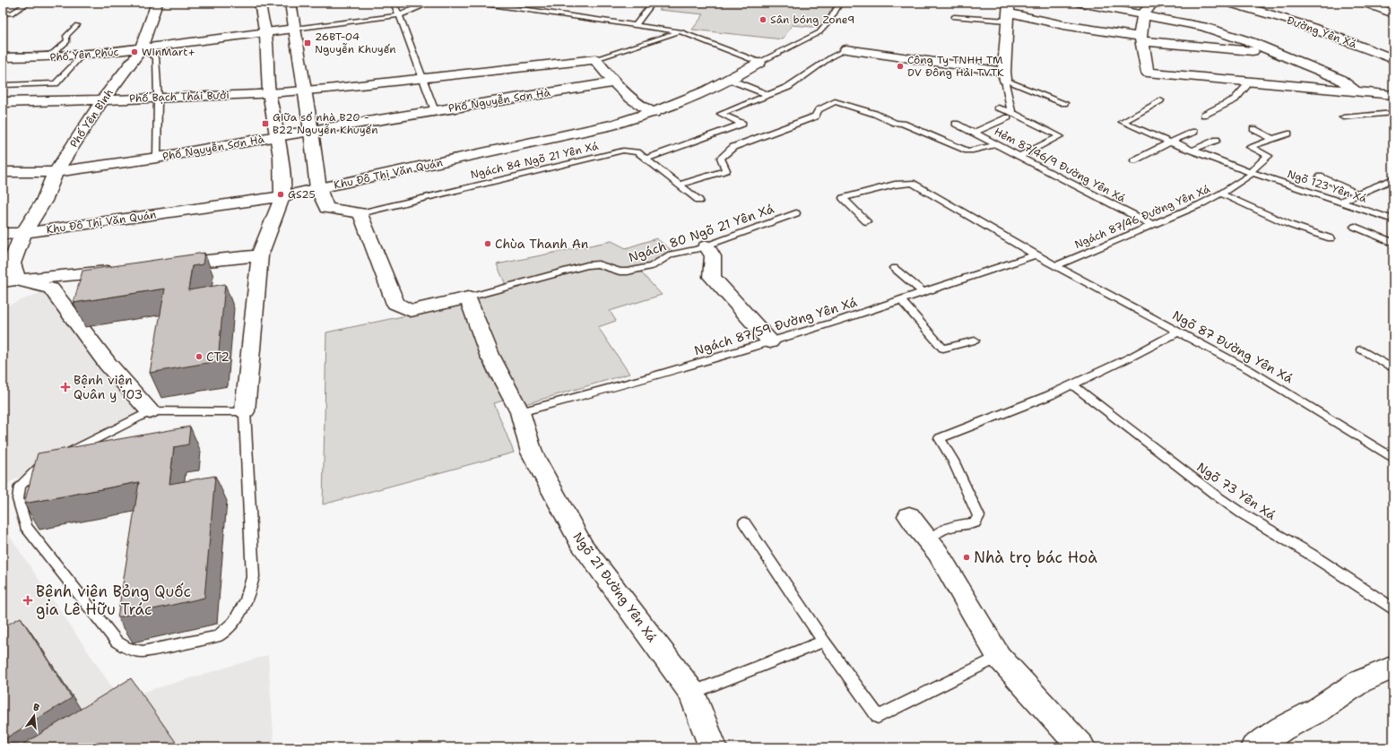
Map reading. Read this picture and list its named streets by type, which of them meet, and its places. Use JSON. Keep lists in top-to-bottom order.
{
  "streets": {
    "street": [
      "Đường Yên Xá",
      "Phố Yên Phúc",
      "Phố Bạch Thái Bưởi",
      "Phố Nguyễn Sơn Hà",
      "Phố Yên Bình",
      "Khu Đô Thị Văn Quán",
      "Ngõ 21 Đường Yên Xá"
    ],
    "lane": [
      "Ngách 84 Ngõ 21 Yên Xá",
      "Hẻm 87/46/9 Đường Yên Xá",
      "Ngõ 123 Yên Xá",
      "Ngách 87/46 Đường Yên Xá",
      "Ngách 80 Ngõ 21 Yên Xá",
      "Ngách 87/59 Đường Yên Xá",
      "Ngõ 87 Đường Yên Xá",
      "Ngõ 73 Yên Xá"
    ]
  },
  "crossings": [
    ["Phố Yên Phúc", "Phố Yên Bình"],
    ["Phố Bạch Thái Bưởi", "Phố Yên Bình"],
    ["Phố Nguyễn Sơn Hà", "Phố Yên Bình"],
    ["Phố Yên Bình", "Khu Đô Thị Văn Quán"],
    ["Hẻm 87/46/9 Đường Yên Xá", "Ngách 87/46 Đường Yên Xá"],
    ["Ngõ 123 Yên Xá", "Ngách 87/46 Đường Yên Xá"],
    ["Ngách 87/46 Đường Yên Xá", "Ngõ 87 Đường Yên Xá"],
    ["Ngách 80 Ngõ 21 Yên Xá", "Ngõ 21 Đường Yên Xá"],
    ["Ngách 87/59 Đường Yên Xá", "Ngõ 87 Đường Yên Xá"],
    ["Ngách 87/59 Đường Yên Xá", "Ngõ 21 Đường Yên Xá"]
  ],
  "places": {
    "other": [
      "Sân bóng Zone9",
      "WinMart+",
      "Công Ty TNHH TM DV Đông Hải TVTK",
      "GS25",
      "Chùa Thanh An",
      "CT2",
      "Nhà trọ bác Hoà"
    ],
    "transit": ["26BT-04 Nguyễn Khuyến", "Giữa số nhà B20 - B22 Nguyễn Khuyến"],
    "health": ["Bệnh viện Quân y 103", "Bệnh viện Bỏng Quốc gia Lê Hữu Trác"]
  },
  "north": "top"
}
